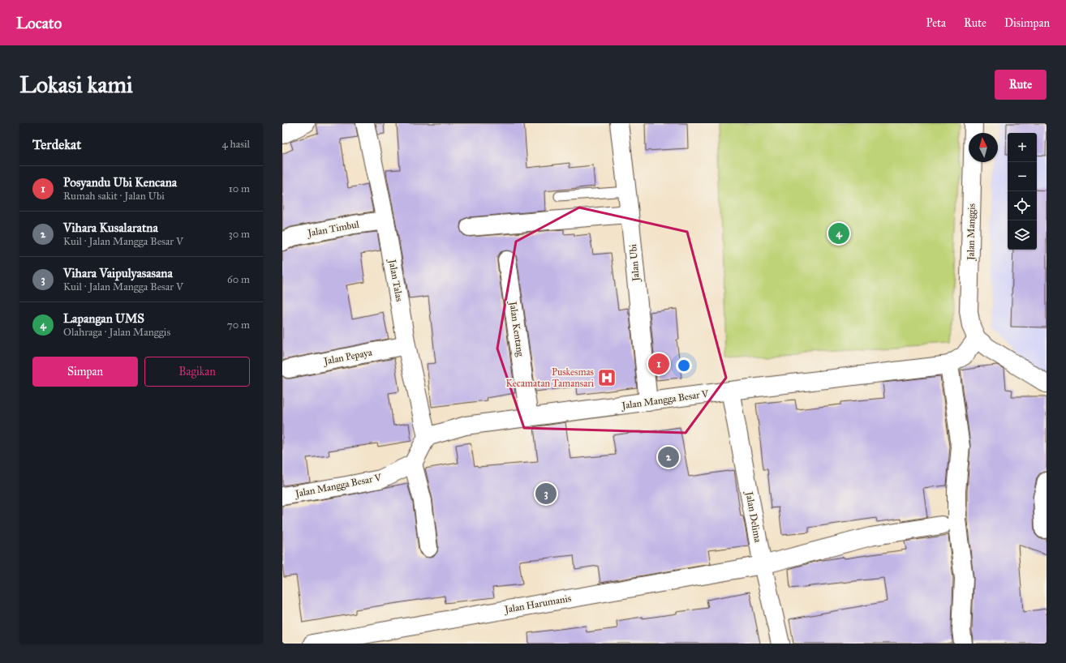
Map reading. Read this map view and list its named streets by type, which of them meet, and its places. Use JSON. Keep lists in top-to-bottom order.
{
  "streets": {
    "street": [
      "Jalan Timbul",
      "Jalan Manggis",
      "Jalan Ubi",
      "Jalan Talas",
      "Jalan Kentang",
      "Jalan Pepaya",
      "Jalan Mangga Besar V",
      "Jalan Delima",
      "Jalan Harumanis"
    ]
  },
  "crossings": [
    ["Jalan Timbul", "Jalan Talas"],
    ["Jalan Manggis", "Jalan Mangga Besar V"],
    ["Jalan Ubi", "Jalan Mangga Besar V"],
    ["Jalan Talas", "Jalan Pepaya"],
    ["Jalan Talas", "Jalan Mangga Besar V"],
    ["Jalan Kentang", "Jalan Mangga Besar V"],
    ["Jalan Mangga Besar V", "Jalan Delima"],
    ["Jalan Delima", "Jalan Harumanis"]
  ],
  "places": {
    "hospital": ["Puskesmas Kecamatan Tamansari"]
  },
  "north": "top",
  "page": {
    "header": "Locato",
    "nav": ["Peta", "Rute", "Disimpan"],
    "buttons": [
      "Rute",
      ["Simpan", "Bagikan"]
    ],
    "title": "Lokasi kami",
    "heading": ["Terdekat", "4 hasil"],
    "map_buttons": ["+", "−"],
    "list": [
      {
        "mark": "1",
        "name": "Posyandu Ubi Kencana",
        "note": "Rumah sakit · Jalan Ubi",
        "value": "10 m"
      },
      {
        "mark": "2",
        "name": "Vihara Kusalaratna",
        "note": "Kuil · Jalan Mangga Besar V",
        "value": "30 m"
      },
      {
        "mark": "3",
        "name": "Vihara Vaipulyasasana",
        "note": "Kuil · Jalan Mangga Besar V",
        "value": "60 m"
      },
      {
        "mark": "4",
        "name": "Lapangan UMS",
        "note": "Olahraga · Jalan Manggis",
        "value": "70 m"
      }
    ],
    "pins": [
      "4",
      "1",
      "2",
      "3"
    ]
  }
}
